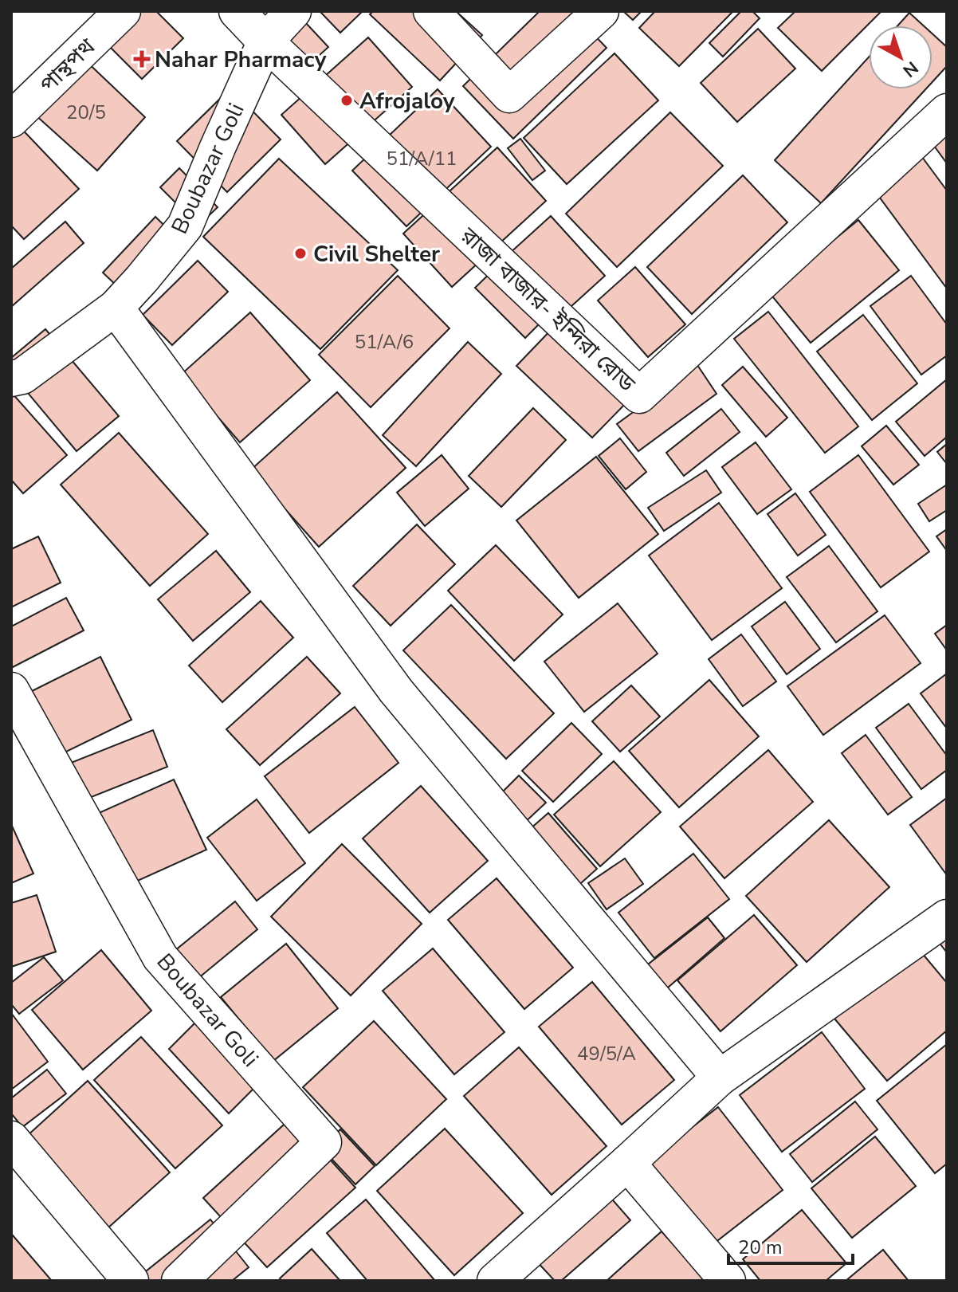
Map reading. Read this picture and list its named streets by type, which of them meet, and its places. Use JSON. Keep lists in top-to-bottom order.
{
  "streets": {
    "street": ["পান্থপথ", "Boubazar Goli", "রাজা বাজার- ইন্দিরা রোড"]
  },
  "crossings": [
    ["Boubazar Goli", "রাজা বাজার- ইন্দিরা রোড"]
  ],
  "places": {
    "health": ["Nahar Pharmacy"],
    "other": ["Afrojaloy", "Civil Shelter"]
  },
  "house_numbers": [
    "20/5",
    "51/A/11",
    "51/A/6",
    "49/5/A"
  ],
  "scale_bar": "20 m",
  "north": "bottom right"
}
